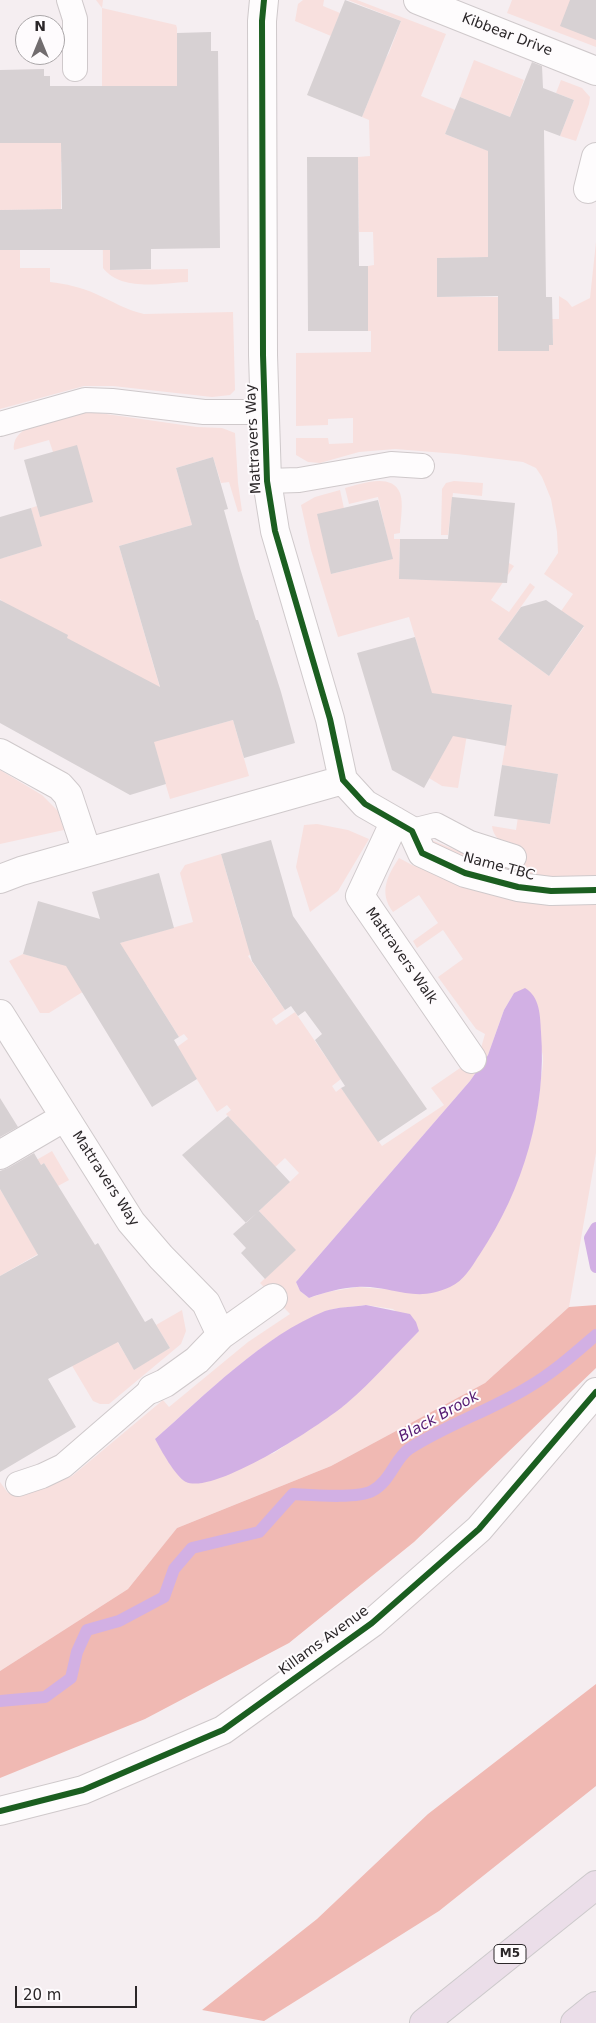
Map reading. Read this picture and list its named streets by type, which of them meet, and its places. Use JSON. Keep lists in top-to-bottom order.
{
  "streets": {
    "highway": ["M5"],
    "street": [
      "Kibbear Drive",
      "Mattravers Way",
      "Name TBC",
      "Mattravers Walk",
      "Killams Avenue"
    ]
  },
  "crossings": [
    ["Name TBC", "Mattravers Walk"]
  ],
  "water": ["Black Brook"],
  "scale_bar": "20 m",
  "north": "top"
}
